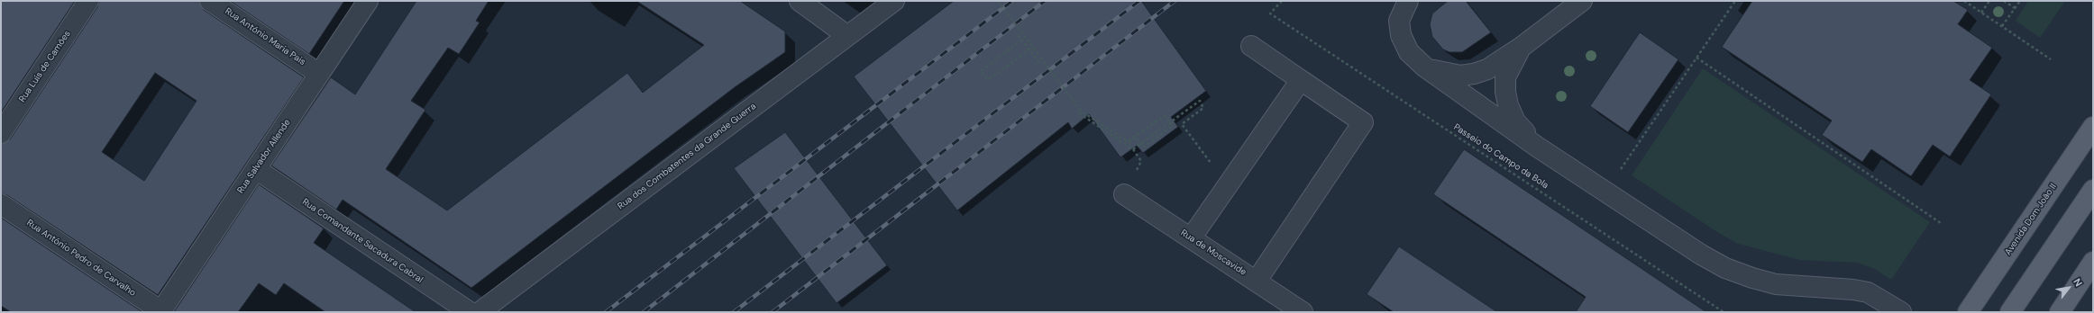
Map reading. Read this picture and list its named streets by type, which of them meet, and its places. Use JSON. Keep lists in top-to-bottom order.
{
  "streets": {
    "main road": ["Avenida Dom João II"],
    "street": [
      "Rua António Maria Pais",
      "Rua Luís de Camões",
      "Rua Salvador Allende",
      "Rua dos Combatentes da Grande Guerra",
      "Rua Comandante Sacadura Cabral",
      "Rua de Moscavide",
      "Rua António Pedro de Carvalho"
    ],
    "path": ["Passeio do Campo da Bola"]
  },
  "crossings": [
    ["Rua António Maria Pais", "Rua Salvador Allende"],
    ["Rua Salvador Allende", "Rua Comandante Sacadura Cabral"],
    ["Rua Salvador Allende", "Rua António Pedro de Carvalho"]
  ],
  "north": "top right"
}
